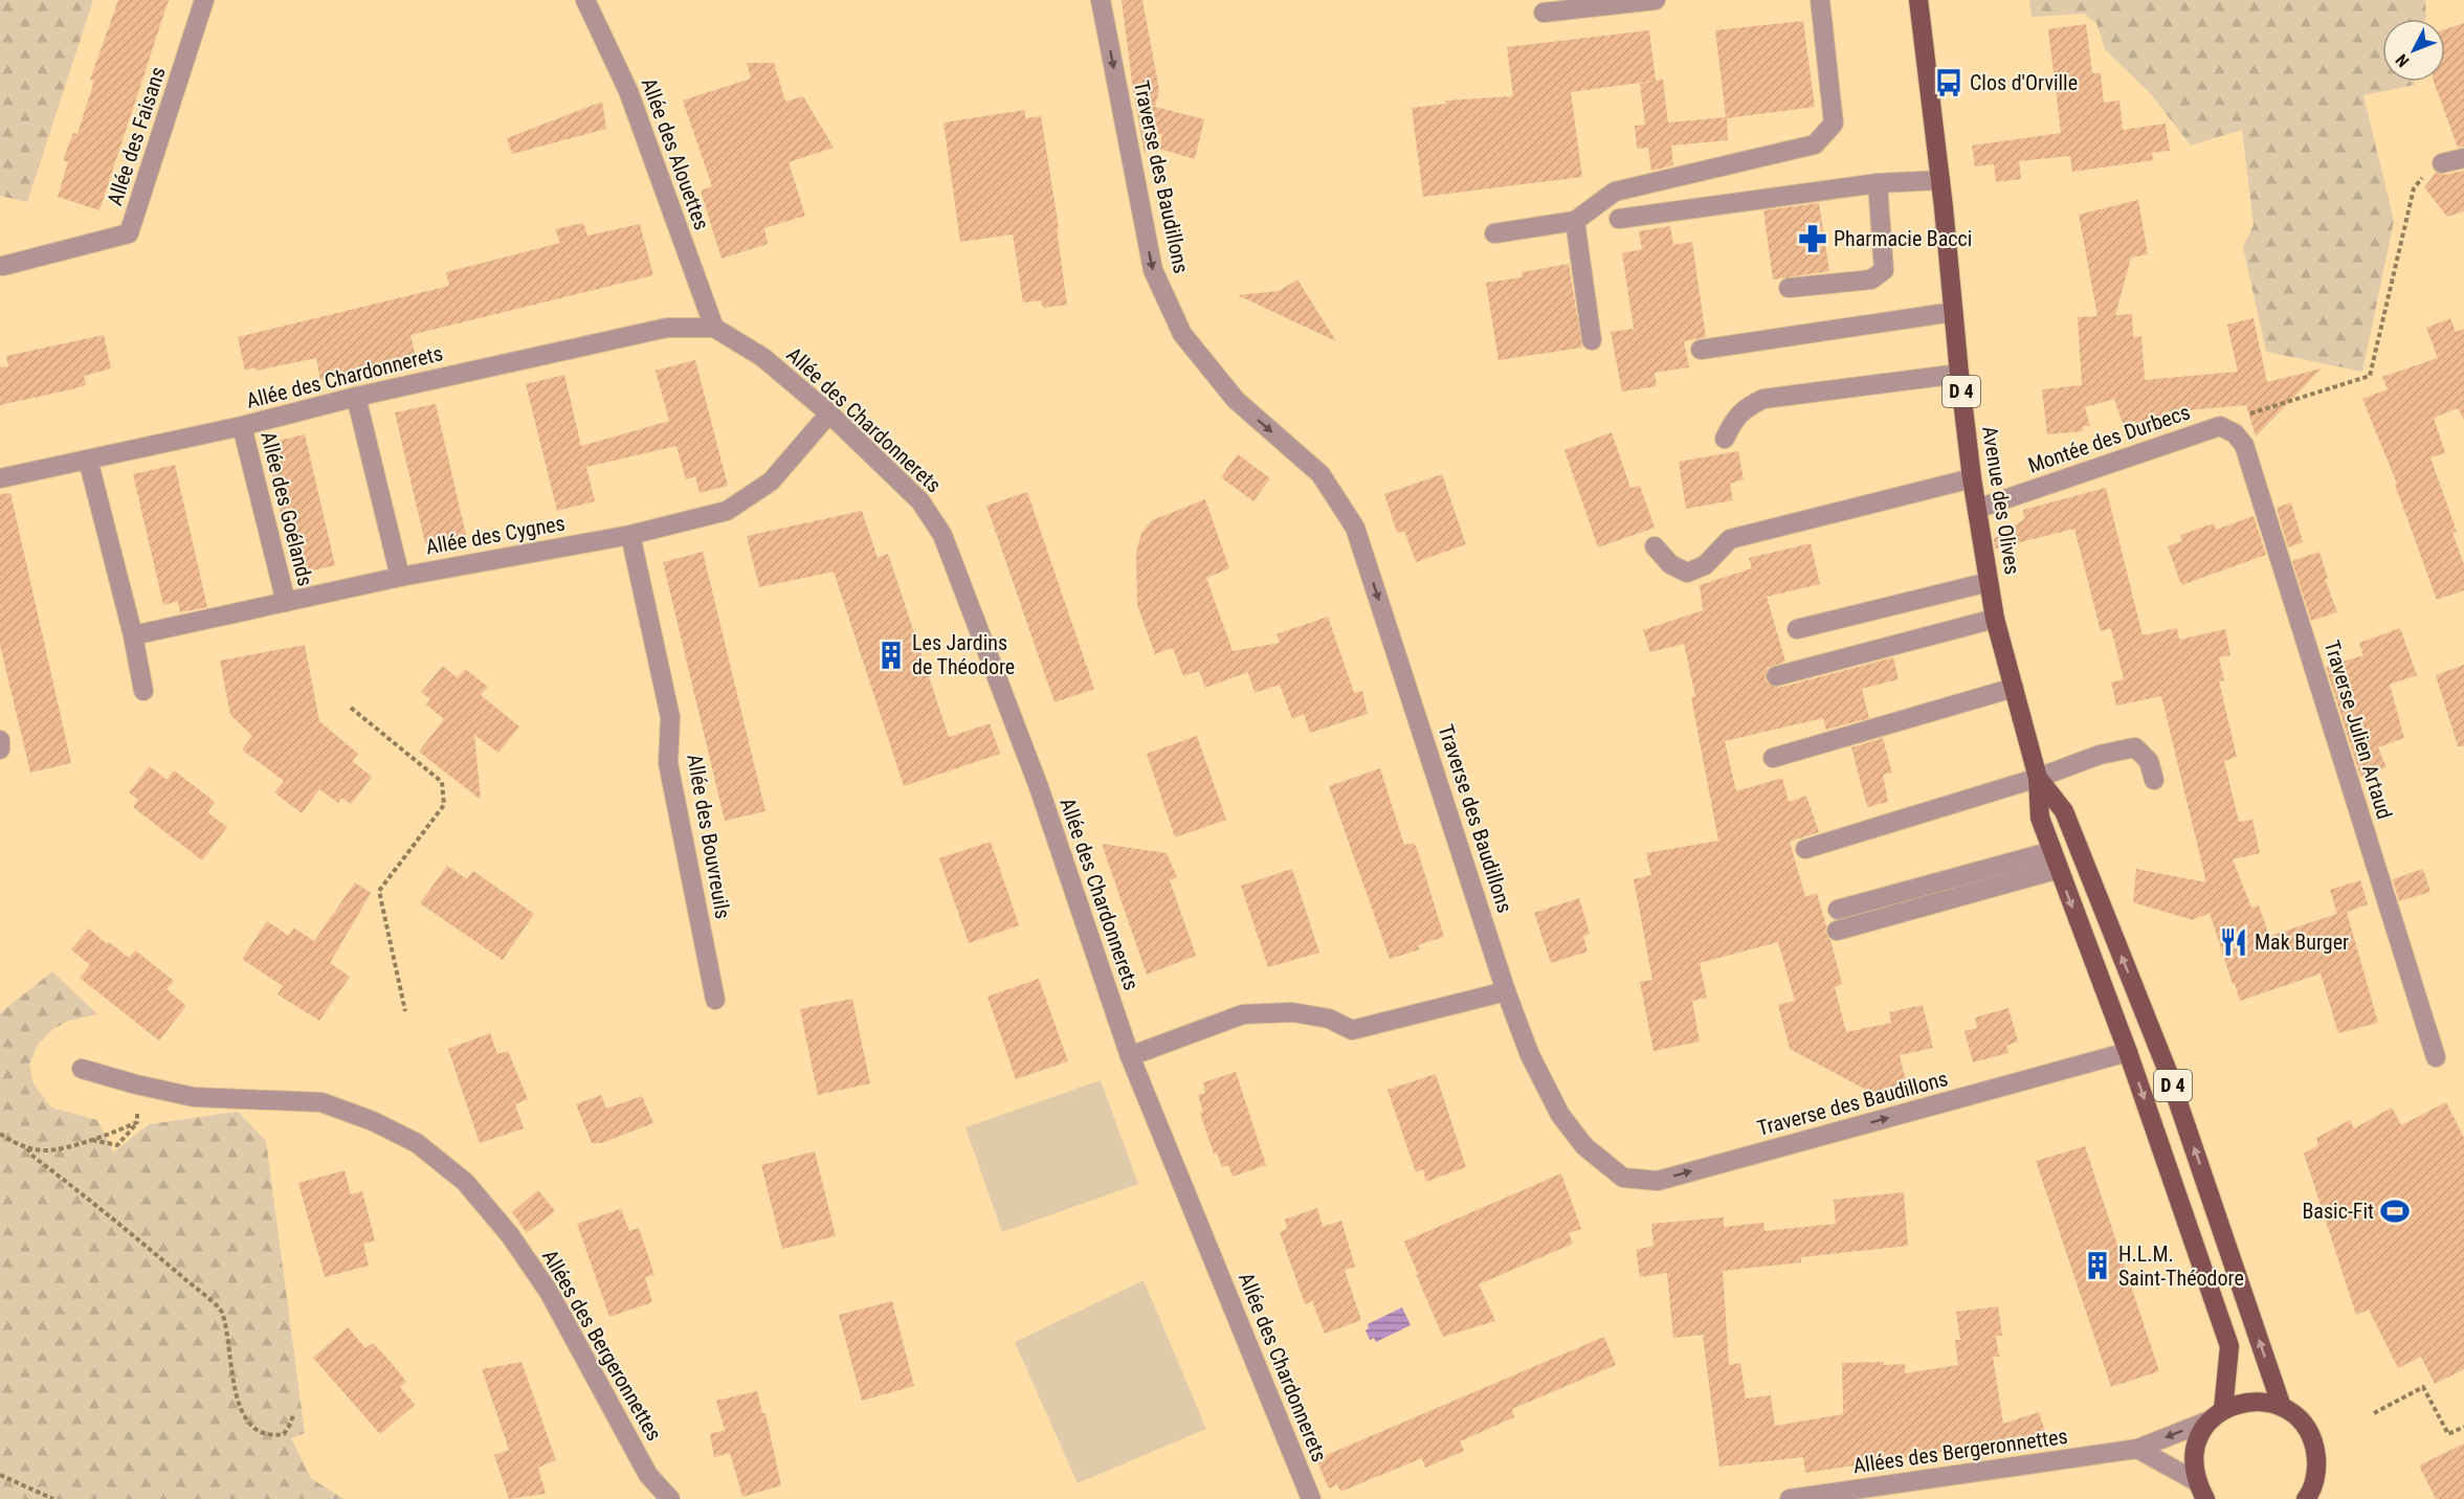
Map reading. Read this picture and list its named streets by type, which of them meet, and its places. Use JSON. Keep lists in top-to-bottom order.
{
  "streets": {
    "main road": ["D 4", "Avenue des Olives"],
    "street": [
      "Allée des Faisans",
      "Allée des Alouettes",
      "Traverse des Baudillons",
      "Allée des Chardonnerets",
      "Montée des Durbecs",
      "Allée des Goélands",
      "Allée des Cygnes",
      "Traverse Julien Artaud",
      "Allée des Bouvreuils",
      "Allées des Bergeronnettes"
    ]
  },
  "crossings": [
    ["Allée des Alouettes", "Allée des Chardonnerets"],
    ["Traverse des Baudillons", "Avenue des Olives"],
    ["Allée des Chardonnerets", "Allée des Goélands"],
    ["Allée des Chardonnerets", "Allée des Cygnes"],
    ["Montée des Durbecs", "Avenue des Olives"],
    ["Montée des Durbecs", "Traverse Julien Artaud"],
    ["Avenue des Olives", "Allées des Bergeronnettes"],
    ["Allée des Goélands", "Allée des Cygnes"],
    ["Allée des Cygnes", "Allée des Bouvreuils"]
  ],
  "places": {
    "bus stop": ["Clos d'Orville"],
    "pharmacy": ["Pharmacie Bacci"],
    "building": ["Les Jardins de Théodore", "H.L.M. Saint-Théodore"],
    "restaurant": ["Mak Burger"],
    "sports": ["Basic-Fit"]
  },
  "north": "bottom left"
}
